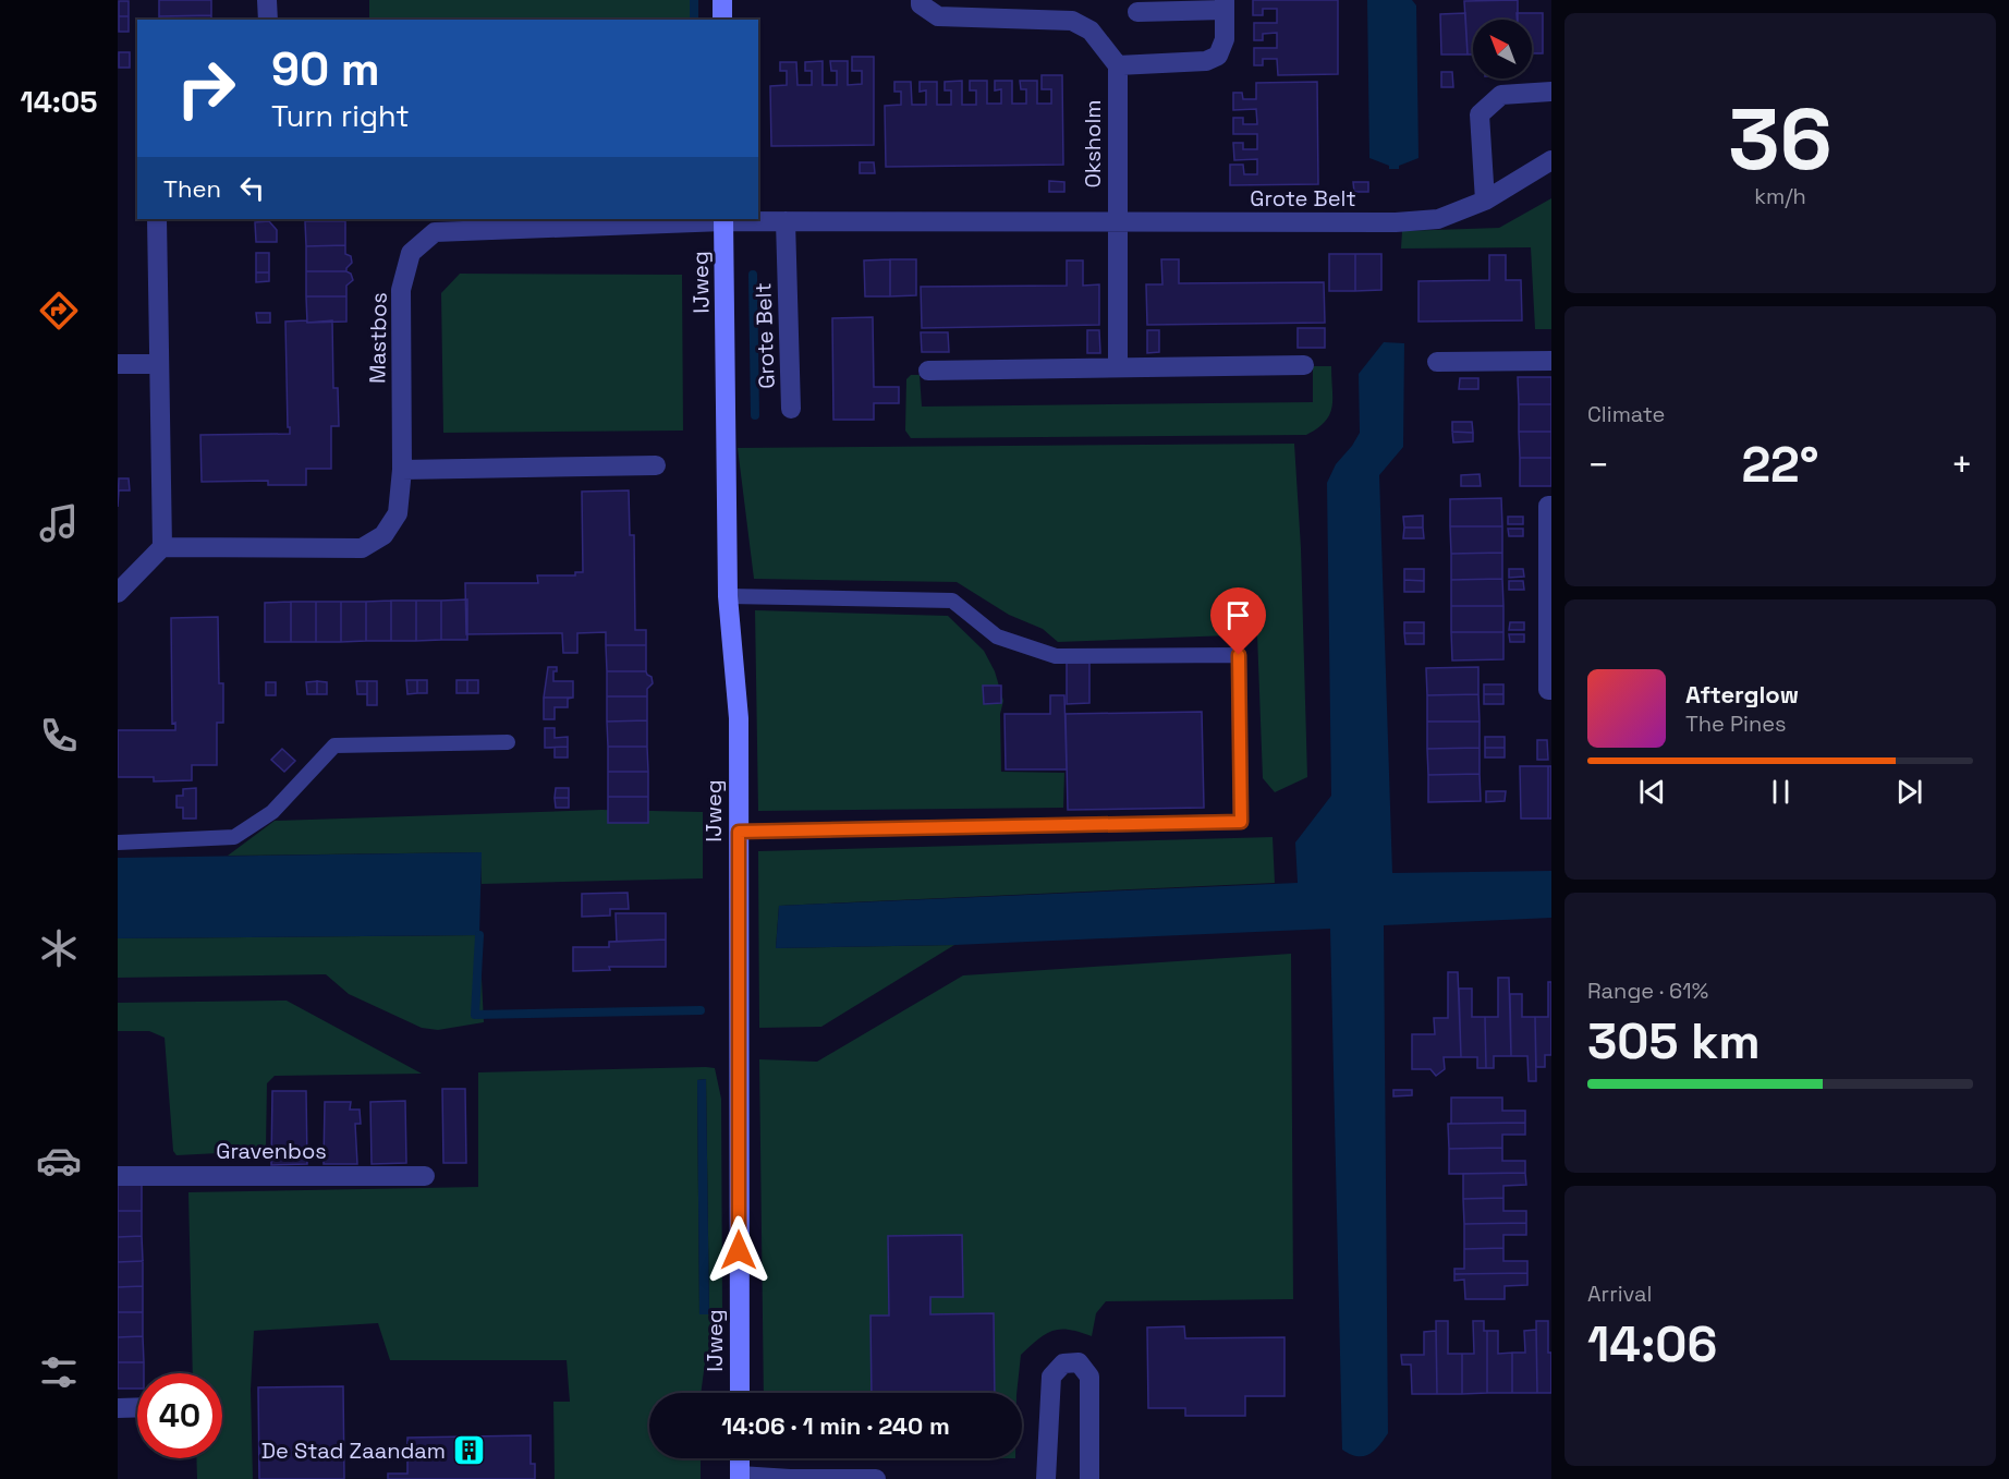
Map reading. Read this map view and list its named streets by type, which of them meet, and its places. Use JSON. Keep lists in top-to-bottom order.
{
  "streets": {
    "street": [
      "Oksholm",
      "Grote Belt",
      "IJweg",
      "Mastbos",
      "Gravenbos"
    ]
  },
  "crossings": [
    ["Oksholm", "Grote Belt"],
    ["Grote Belt", "IJweg"],
    ["Grote Belt", "Mastbos"],
    ["IJweg", "Mastbos"]
  ],
  "places": {
    "building": ["De Stad Zaandam"]
  },
  "north": "top left",
  "page": {
    "tabs": "14:05",
    "tile": [
      ["36", "km/h"],
      "Climate",
      ["Range · 61%", "305 km"],
      ["Arrival", "14:06"]
    ],
    "turn": ["90 m", "Turn right"],
    "then": "Then",
    "heat": ["−", "22°", "+"],
    "song": ["Afterglow", "The Pines"],
    "limit": "40",
    "trip": "14:06 · 1 min · 240 m"
  }
}
